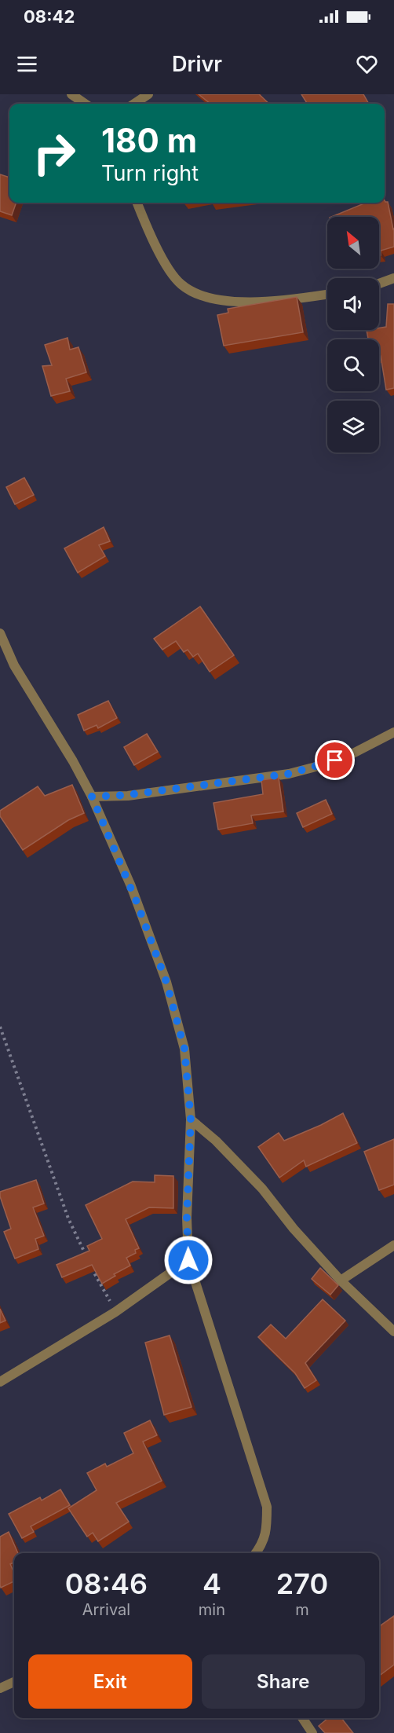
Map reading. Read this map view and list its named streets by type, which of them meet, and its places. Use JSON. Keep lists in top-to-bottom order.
{
  "north": "top left",
  "page": {
    "status": "08:42",
    "header": "Drivr",
    "turn": ["180 m", "Turn right"],
    "eta": [
      "08:46",
      "Arrival",
      "4",
      "min",
      "270",
      "m"
    ],
    "buttons": ["Exit", "Share"]
  }
}
